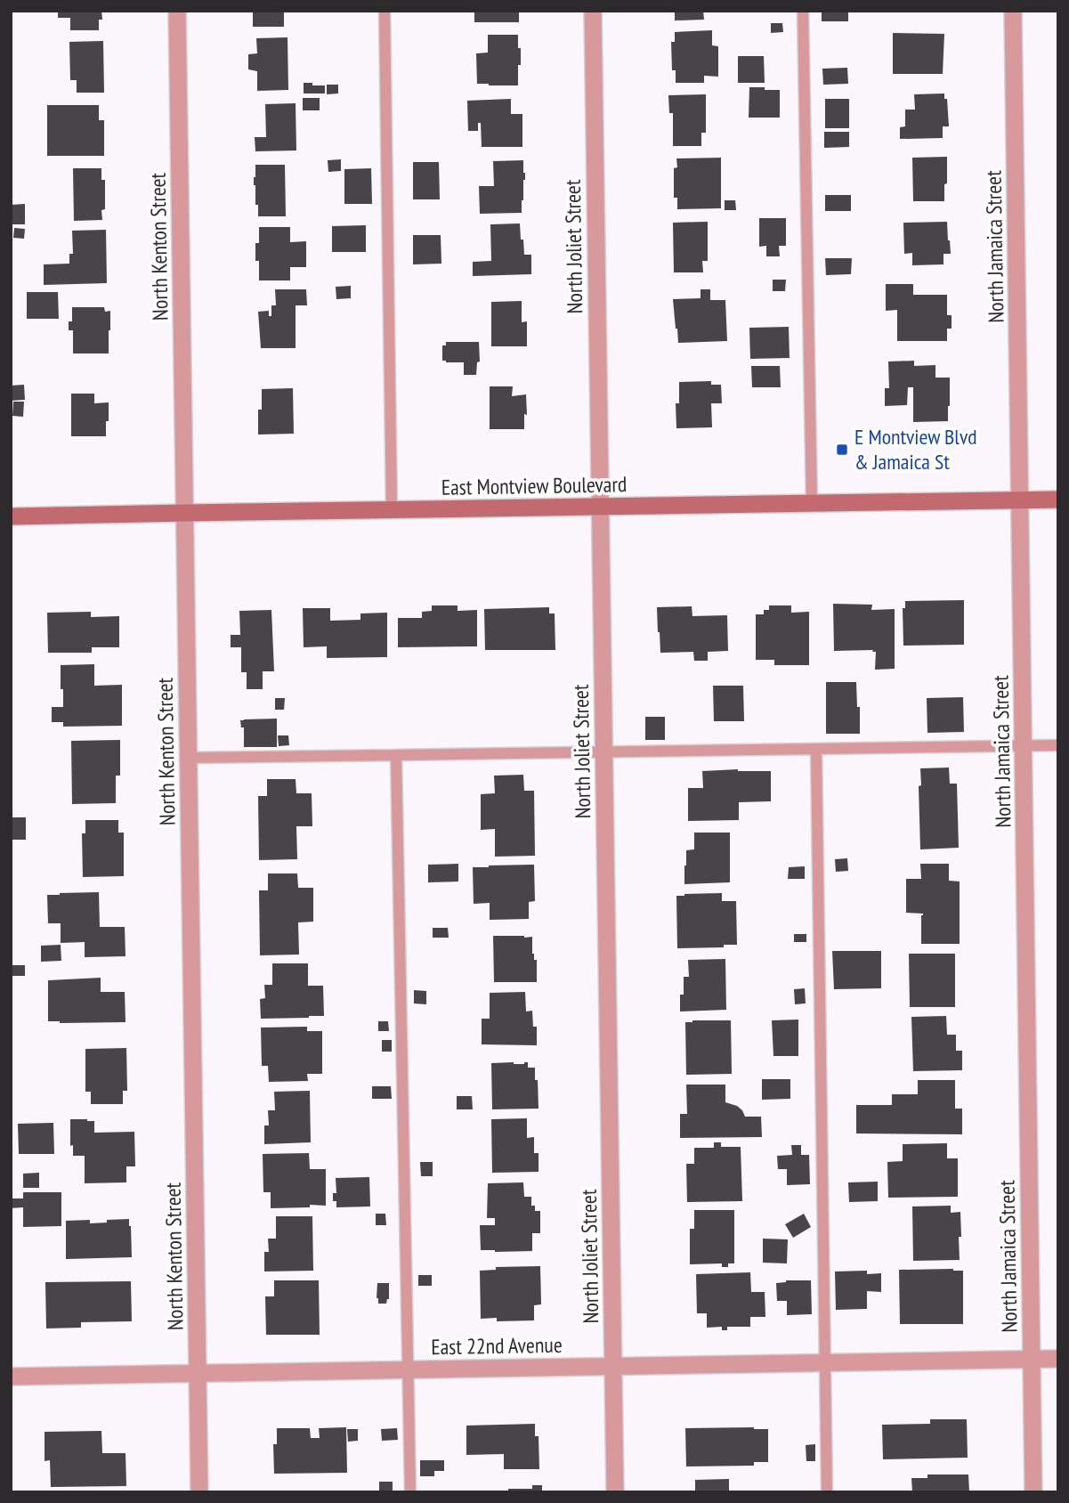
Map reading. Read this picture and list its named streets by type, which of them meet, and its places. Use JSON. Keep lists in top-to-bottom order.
{
  "streets": {
    "main road": ["East Montview Boulevard"],
    "street": [
      "North Kenton Street",
      "North Joliet Street",
      "North Jamaica Street",
      "East 22nd Avenue"
    ]
  },
  "crossings": [
    ["North Kenton Street", "East Montview Boulevard"],
    ["North Kenton Street", "East 22nd Avenue"],
    ["North Joliet Street", "East Montview Boulevard"],
    ["North Joliet Street", "East 22nd Avenue"],
    ["North Jamaica Street", "East Montview Boulevard"],
    ["North Jamaica Street", "East 22nd Avenue"]
  ],
  "places": {
    "transit": ["E Montview Blvd & Jamaica St"]
  }
}
